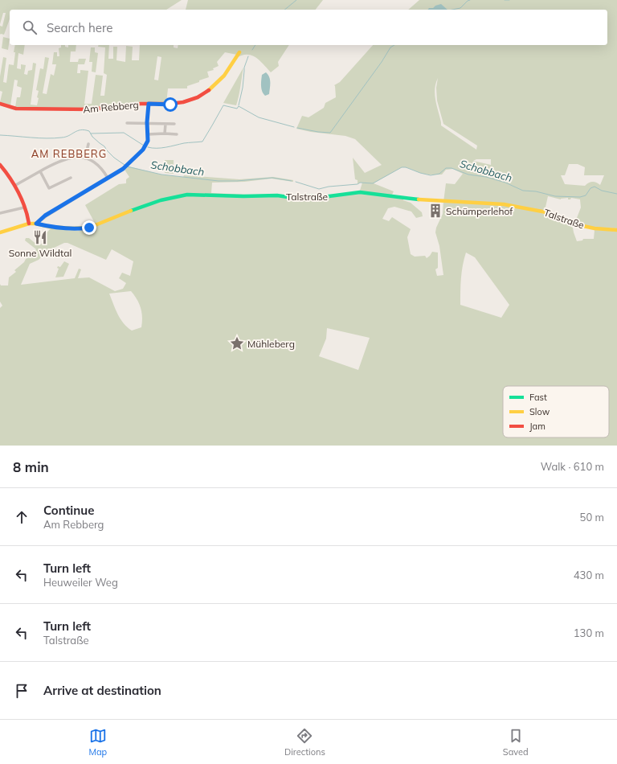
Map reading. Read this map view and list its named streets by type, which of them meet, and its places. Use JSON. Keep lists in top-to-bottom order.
{
  "streets": {
    "street": ["Am Rebberg", "Talstraße"]
  },
  "districts": ["AM REBBERG"],
  "water": ["Schobbach"],
  "places": {
    "building": ["Schümperlehof"],
    "restaurant": ["Sonne Wildtal"],
    "place": ["Mühleberg"]
  },
  "legend": ["Fast", "Slow", "Jam"],
  "page": {
    "search": "Search here",
    "heading": ["8 min", "Walk · 610 m"],
    "list": [
      ["Continue", "Am Rebberg", "50 m"],
      ["Turn left", "Heuweiler Weg", "430 m"],
      ["Turn left", "Talstraße", "130 m"],
      "Arrive at destination"
    ],
    "nav": ["Map", "Directions", "Saved"]
  }
}
